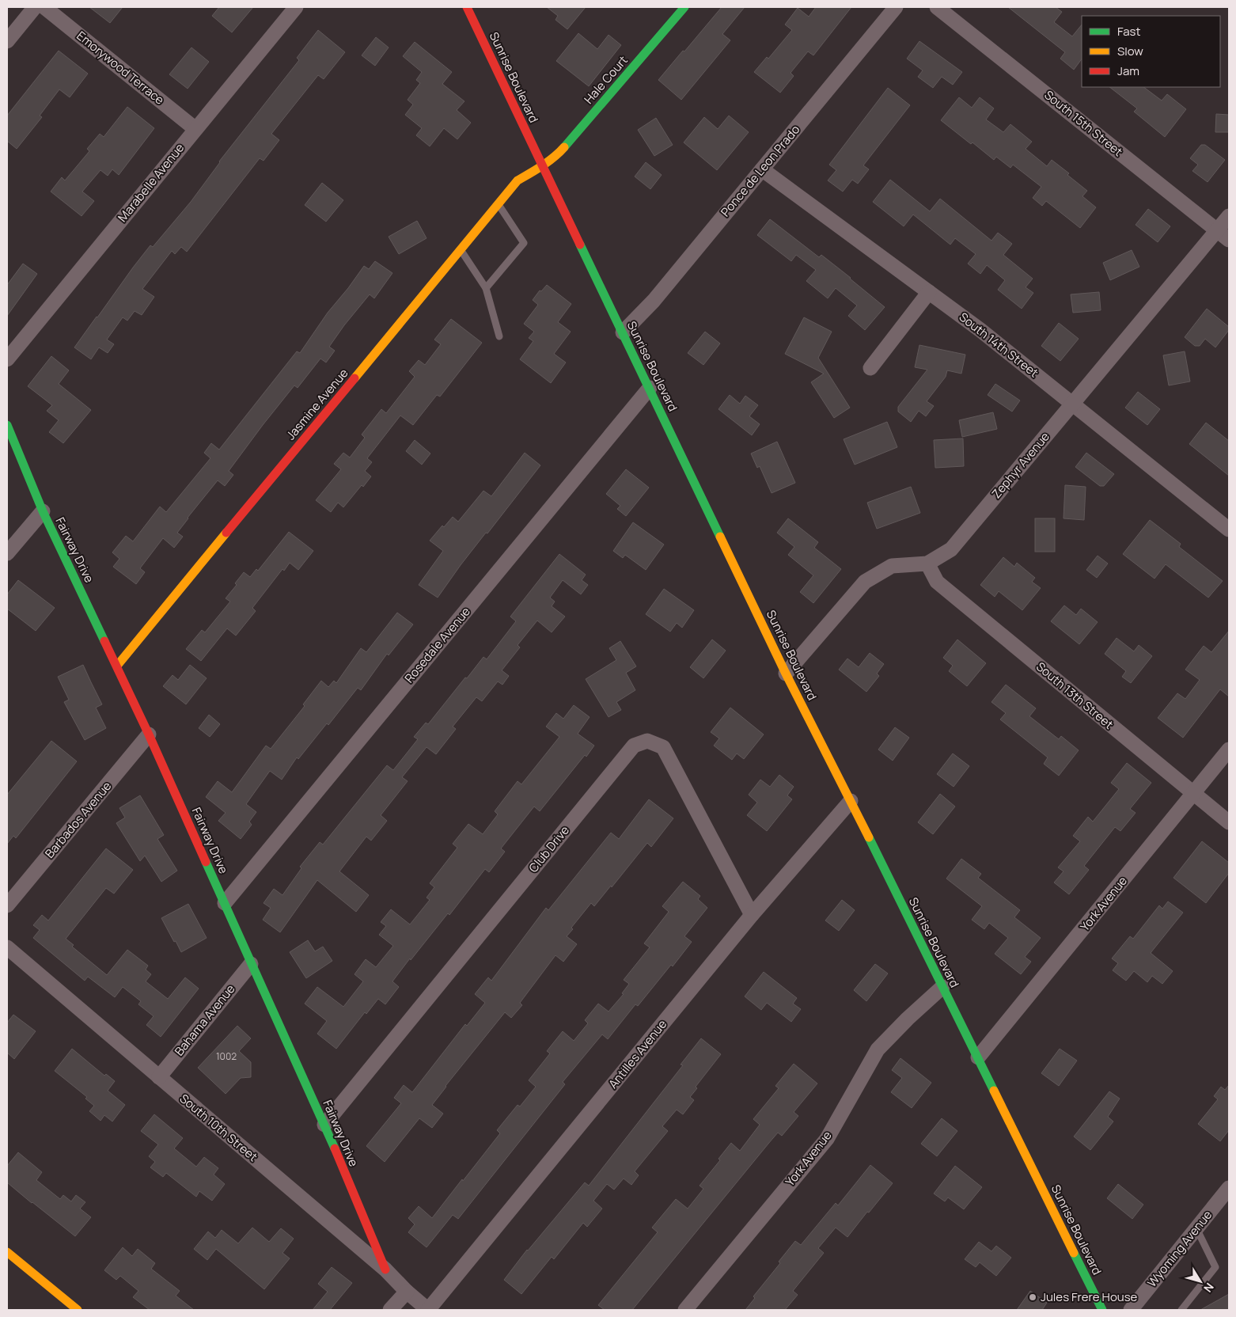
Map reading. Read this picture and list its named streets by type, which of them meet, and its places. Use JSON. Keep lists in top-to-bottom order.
{
  "streets": {
    "street": [
      "Emorywood Terrace",
      "Sunrise Boulevard",
      "Hale Court",
      "South 15th Street",
      "Ponce de Leon Prado",
      "Marabelle Avenue",
      "South 14th Street",
      "Jasmine Avenue",
      "Zephyr Avenue",
      "Fairway Drive",
      "Rosedale Avenue",
      "South 13th Street",
      "Barbados Avenue",
      "Club Drive",
      "York Avenue",
      "Bahama Avenue",
      "Antilles Avenue",
      "South 10th Street",
      "Wyoming Avenue"
    ]
  },
  "crossings": [
    ["Emorywood Terrace", "Marabelle Avenue"],
    ["Sunrise Boulevard", "Hale Court"],
    ["Sunrise Boulevard", "Ponce de Leon Prado"],
    ["Sunrise Boulevard", "Jasmine Avenue"],
    ["Sunrise Boulevard", "Zephyr Avenue"],
    ["Sunrise Boulevard", "Rosedale Avenue"],
    ["Sunrise Boulevard", "York Avenue"],
    ["Sunrise Boulevard", "Antilles Avenue"],
    ["Hale Court", "Jasmine Avenue"],
    ["South 15th Street", "Zephyr Avenue"],
    ["Ponce de Leon Prado", "South 14th Street"],
    ["South 14th Street", "Zephyr Avenue"],
    ["Jasmine Avenue", "Fairway Drive"],
    ["Zephyr Avenue", "South 13th Street"],
    ["Fairway Drive", "Rosedale Avenue"],
    ["Fairway Drive", "Barbados Avenue"],
    ["Fairway Drive", "Club Drive"],
    ["Fairway Drive", "Bahama Avenue"],
    ["Fairway Drive", "South 10th Street"],
    ["South 13th Street", "York Avenue"],
    ["Club Drive", "Antilles Avenue"],
    ["Bahama Avenue", "South 10th Street"],
    ["Antilles Avenue", "South 10th Street"]
  ],
  "places": ["Jules Frere House"],
  "house_numbers": ["1002"],
  "legend": ["Fast", "Slow", "Jam"],
  "north": "bottom right"
}
